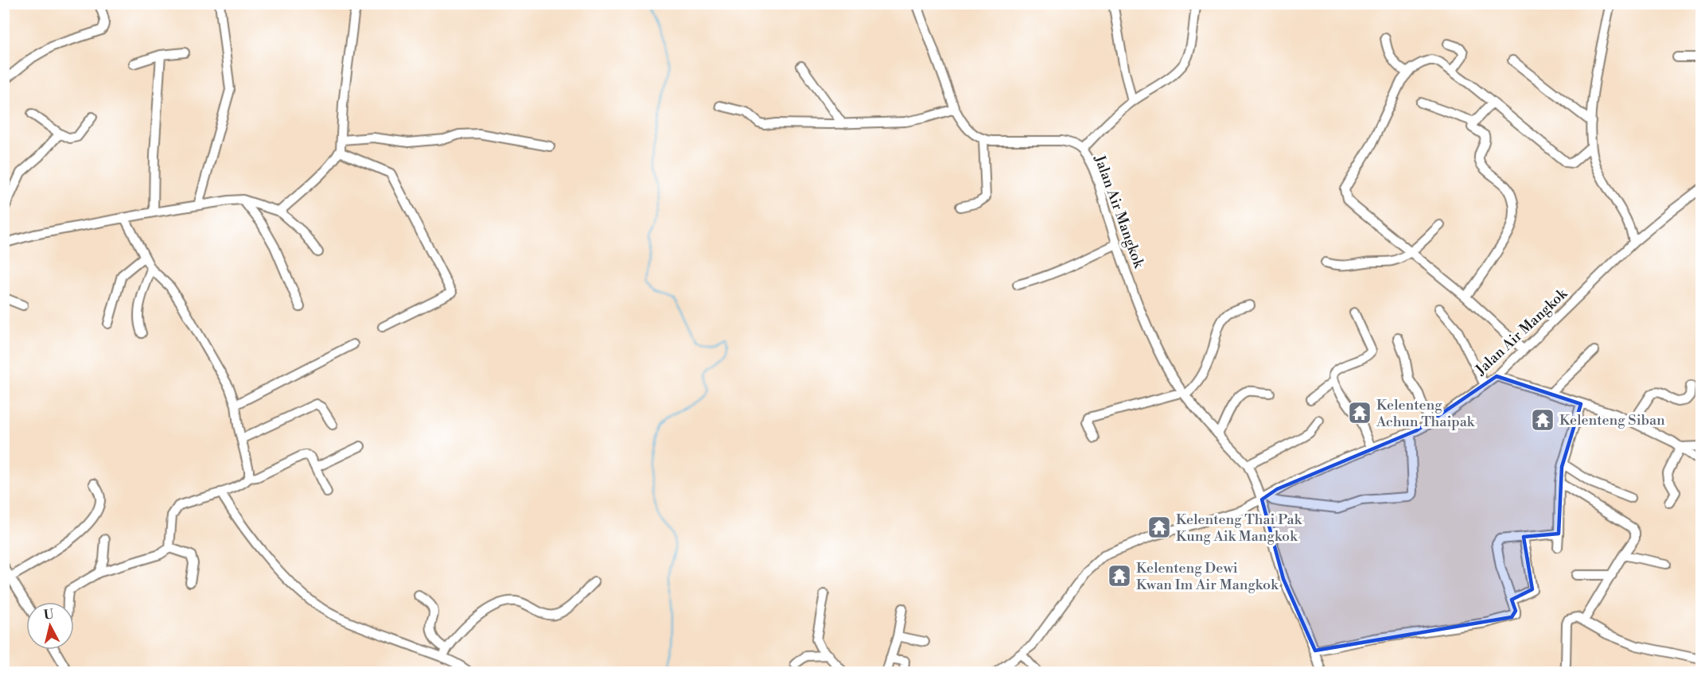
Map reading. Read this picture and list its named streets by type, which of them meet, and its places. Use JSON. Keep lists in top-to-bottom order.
{
  "streets": {
    "street": ["Jalan Air Mangkok"]
  },
  "places": {
    "temple": [
      "Kelenteng Achun Thaipak",
      "Kelenteng Siban",
      "Kelenteng Thai Pak Kung Aik Mangkok",
      "Kelenteng Dewi Kwan Im Air Mangkok"
    ]
  },
  "north": "top"
}
